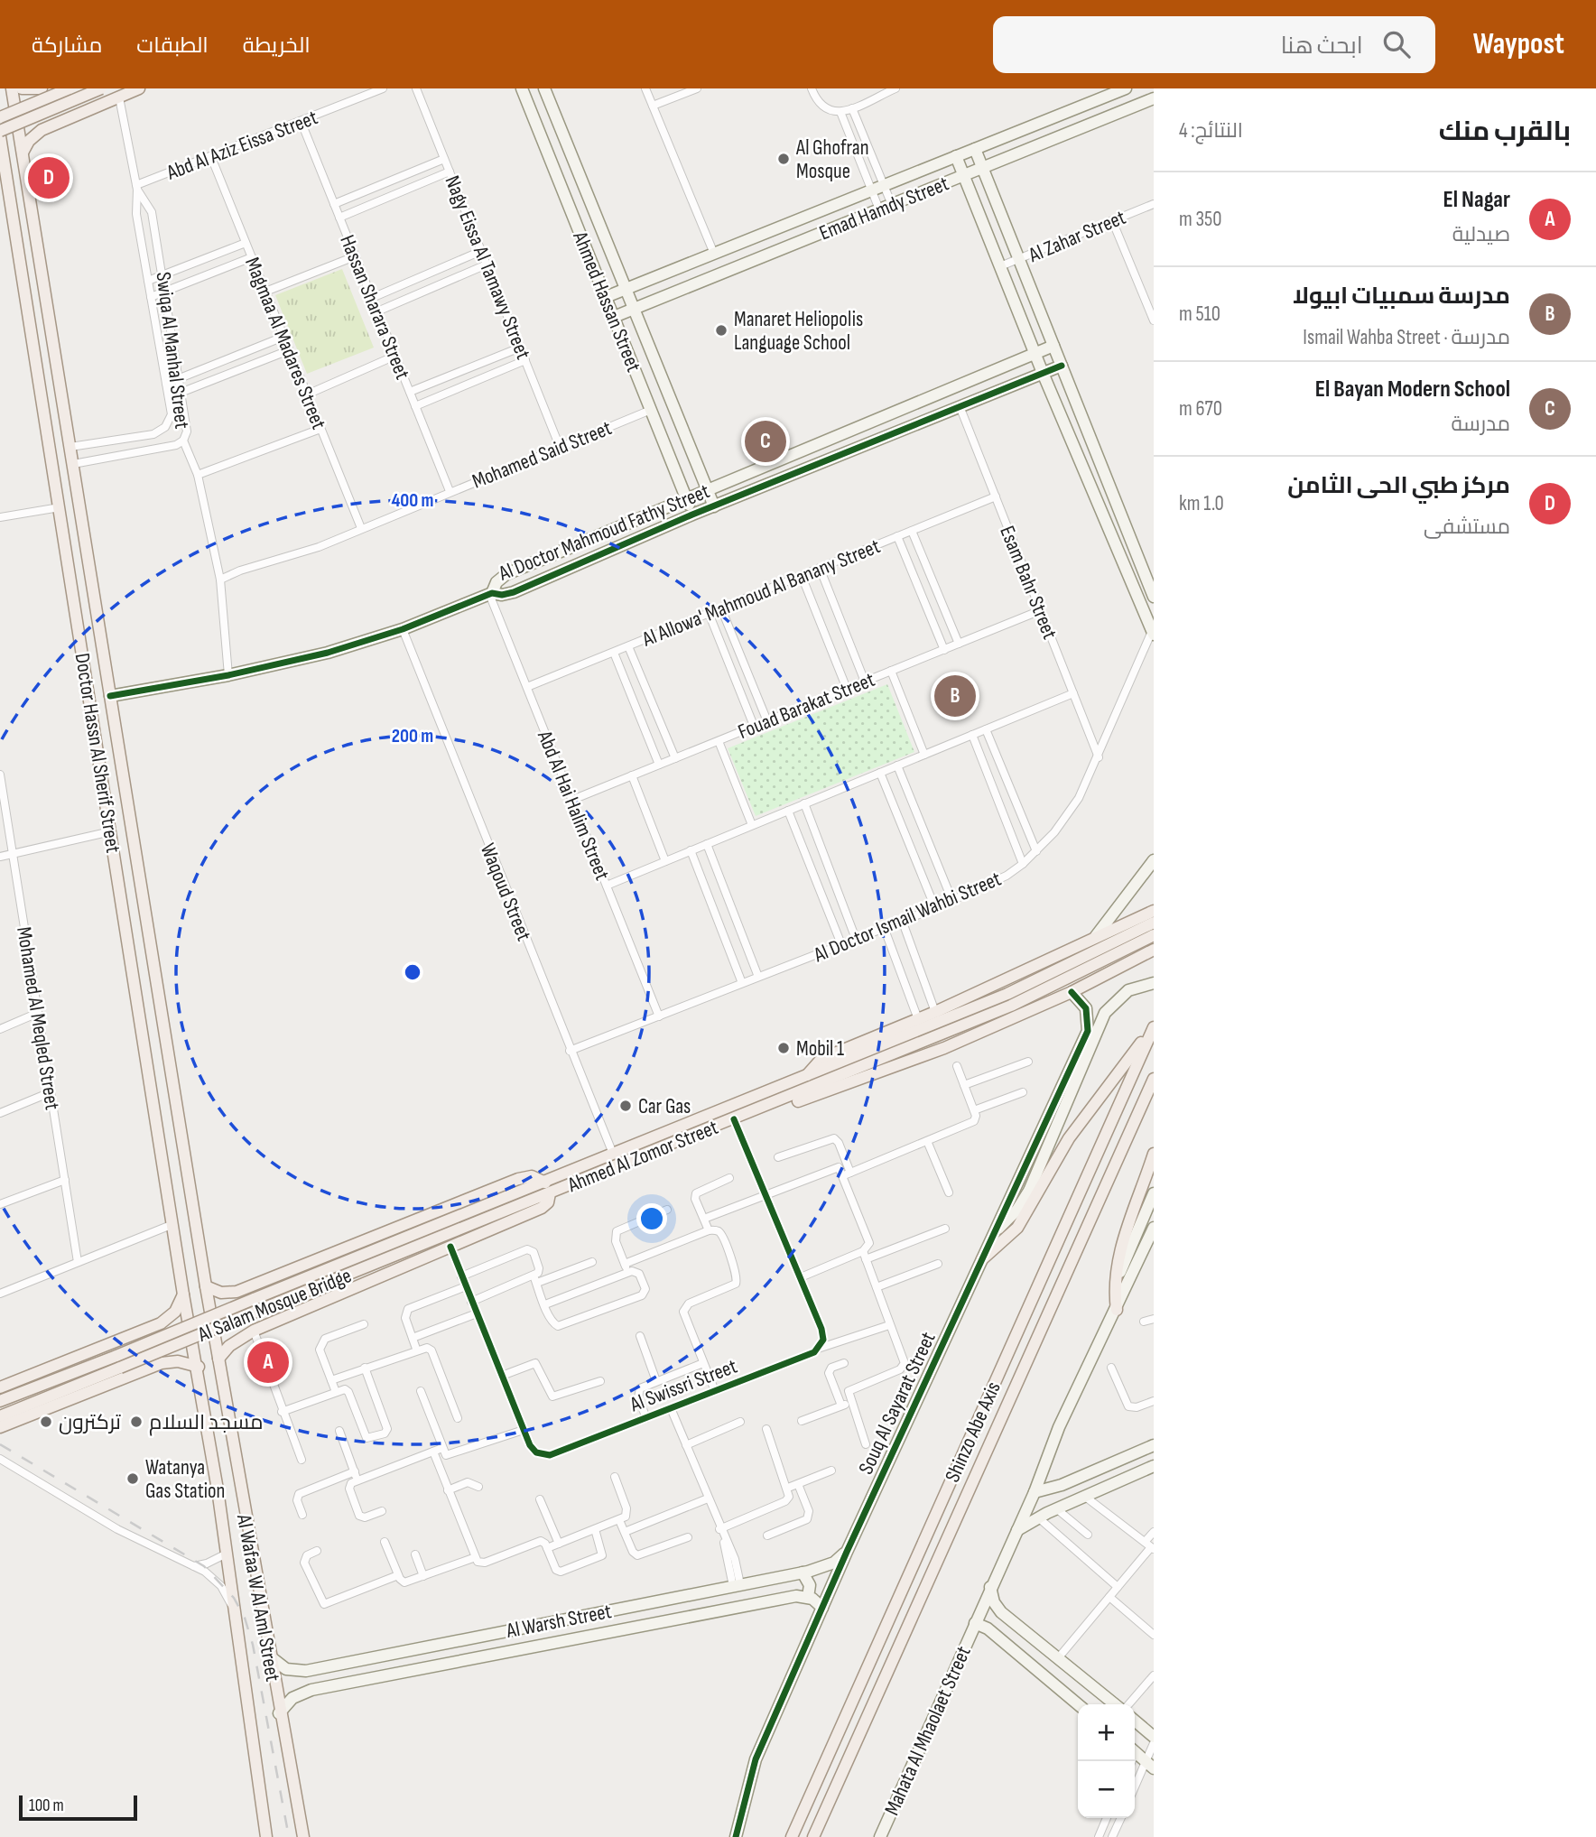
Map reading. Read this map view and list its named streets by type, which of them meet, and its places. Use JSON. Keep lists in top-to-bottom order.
{
  "streets": {
    "main road": [
      "Doctor Hassn Al Sherif Street",
      "Ahmed Al Zomor Street",
      "Al Salam Mosque Bridge",
      "Shinzo Abe Axis",
      "Al Wafaa W Al Aml Street"
    ],
    "street": [
      "Abd Al Aziz Eissa Street",
      "Emad Hamdy Street",
      "Al Zahar Street",
      "Nagy Eissa Al Tamawy Street",
      "Ahmed Hassan Street",
      "Hassan Sharara Street",
      "Magmaa Al Madares Street",
      "Swiqa Al Manhal Street",
      "Mohamed Said Street",
      "Al Doctor Mahmoud Fathy Street",
      "Esam Bahr Street",
      "Al Allowa' Mahmoud Al Banany Street",
      "Fouad Barakat Street",
      "Abd Al Hai Halim Street",
      "Waqoud Street",
      "Al Doctor Ismail Wahbi Street",
      "Mohamed Al Meqled Street",
      "Al Swissri Street",
      "Souq Al Sayarat Street",
      "Al Warsh Street",
      "Mahata Al Mhaolaet Street"
    ]
  },
  "crossings": [
    ["Abd Al Aziz Eissa Street", "Hassan Sharara Street"],
    ["Abd Al Aziz Eissa Street", "Magmaa Al Madares Street"],
    ["Abd Al Aziz Eissa Street", "Swiqa Al Manhal Street"],
    ["Emad Hamdy Street", "Ahmed Hassan Street"],
    ["Nagy Eissa Al Tamawy Street", "Mohamed Said Street"],
    ["Ahmed Hassan Street", "Mohamed Said Street"],
    ["Ahmed Hassan Street", "Al Doctor Mahmoud Fathy Street"],
    ["Hassan Sharara Street", "Mohamed Said Street"],
    ["Magmaa Al Madares Street", "Mohamed Said Street"],
    ["Swiqa Al Manhal Street", "Doctor Hassn Al Sherif Street"],
    ["Al Doctor Mahmoud Fathy Street", "Esam Bahr Street"],
    ["Al Doctor Mahmoud Fathy Street", "Doctor Hassn Al Sherif Street"],
    ["Al Doctor Mahmoud Fathy Street", "Abd Al Hai Halim Street"],
    ["Al Doctor Mahmoud Fathy Street", "Waqoud Street"],
    ["Esam Bahr Street", "Al Allowa' Mahmoud Al Banany Street"],
    ["Esam Bahr Street", "Fouad Barakat Street"],
    ["Esam Bahr Street", "Al Doctor Ismail Wahbi Street"],
    ["Al Allowa' Mahmoud Al Banany Street", "Abd Al Hai Halim Street"],
    ["Fouad Barakat Street", "Abd Al Hai Halim Street"],
    ["Doctor Hassn Al Sherif Street", "Ahmed Al Zomor Street"],
    ["Doctor Hassn Al Sherif Street", "Al Wafaa W Al Aml Street"],
    ["Abd Al Hai Halim Street", "Al Doctor Ismail Wahbi Street"],
    ["Waqoud Street", "Al Doctor Ismail Wahbi Street"],
    ["Waqoud Street", "Ahmed Al Zomor Street"],
    ["Ahmed Al Zomor Street", "Al Salam Mosque Bridge"],
    ["Ahmed Al Zomor Street", "Al Swissri Street"],
    ["Ahmed Al Zomor Street", "Souq Al Sayarat Street"],
    ["Ahmed Al Zomor Street", "Al Wafaa W Al Aml Street"],
    ["Souq Al Sayarat Street", "Al Warsh Street"],
    ["Al Wafaa W Al Aml Street", "Al Warsh Street"]
  ],
  "places": [
    "Al Ghofran Mosque",
    "Manaret Heliopolis Language School",
    "Mobil 1",
    "Car Gas",
    "تركترون",
    "مسجد السلام",
    "Watanya Gas Station"
  ],
  "scale_bar": "100 m",
  "page": {
    "header": "Waypost",
    "search": "ابحث هنا",
    "nav": ["الخريطة", "الطبقات", "مشاركة"],
    "heading": ["بالقرب منك", "النتائج: 4"],
    "pins": [
      "D",
      "C",
      "B",
      "A"
    ],
    "list": [
      {
        "mark": "A",
        "name": "El Nagar",
        "note": "صيدلية",
        "value": "350 m"
      },
      {
        "mark": "B",
        "name": "مدرسة سمبيات ابيولا",
        "note": "مدرسة · Ismail Wahba Street",
        "value": "510 m"
      },
      {
        "mark": "C",
        "name": "El Bayan Modern School",
        "note": "مدرسة",
        "value": "670 m"
      },
      {
        "mark": "D",
        "name": "مركز طبي الحى الثامن",
        "note": "مستشفى",
        "value": "1.0 km"
      }
    ],
    "map_buttons": ["+", "−"],
    "scale": "100 m"
  },
  "rings": ["400 m", "200 m"]
}
